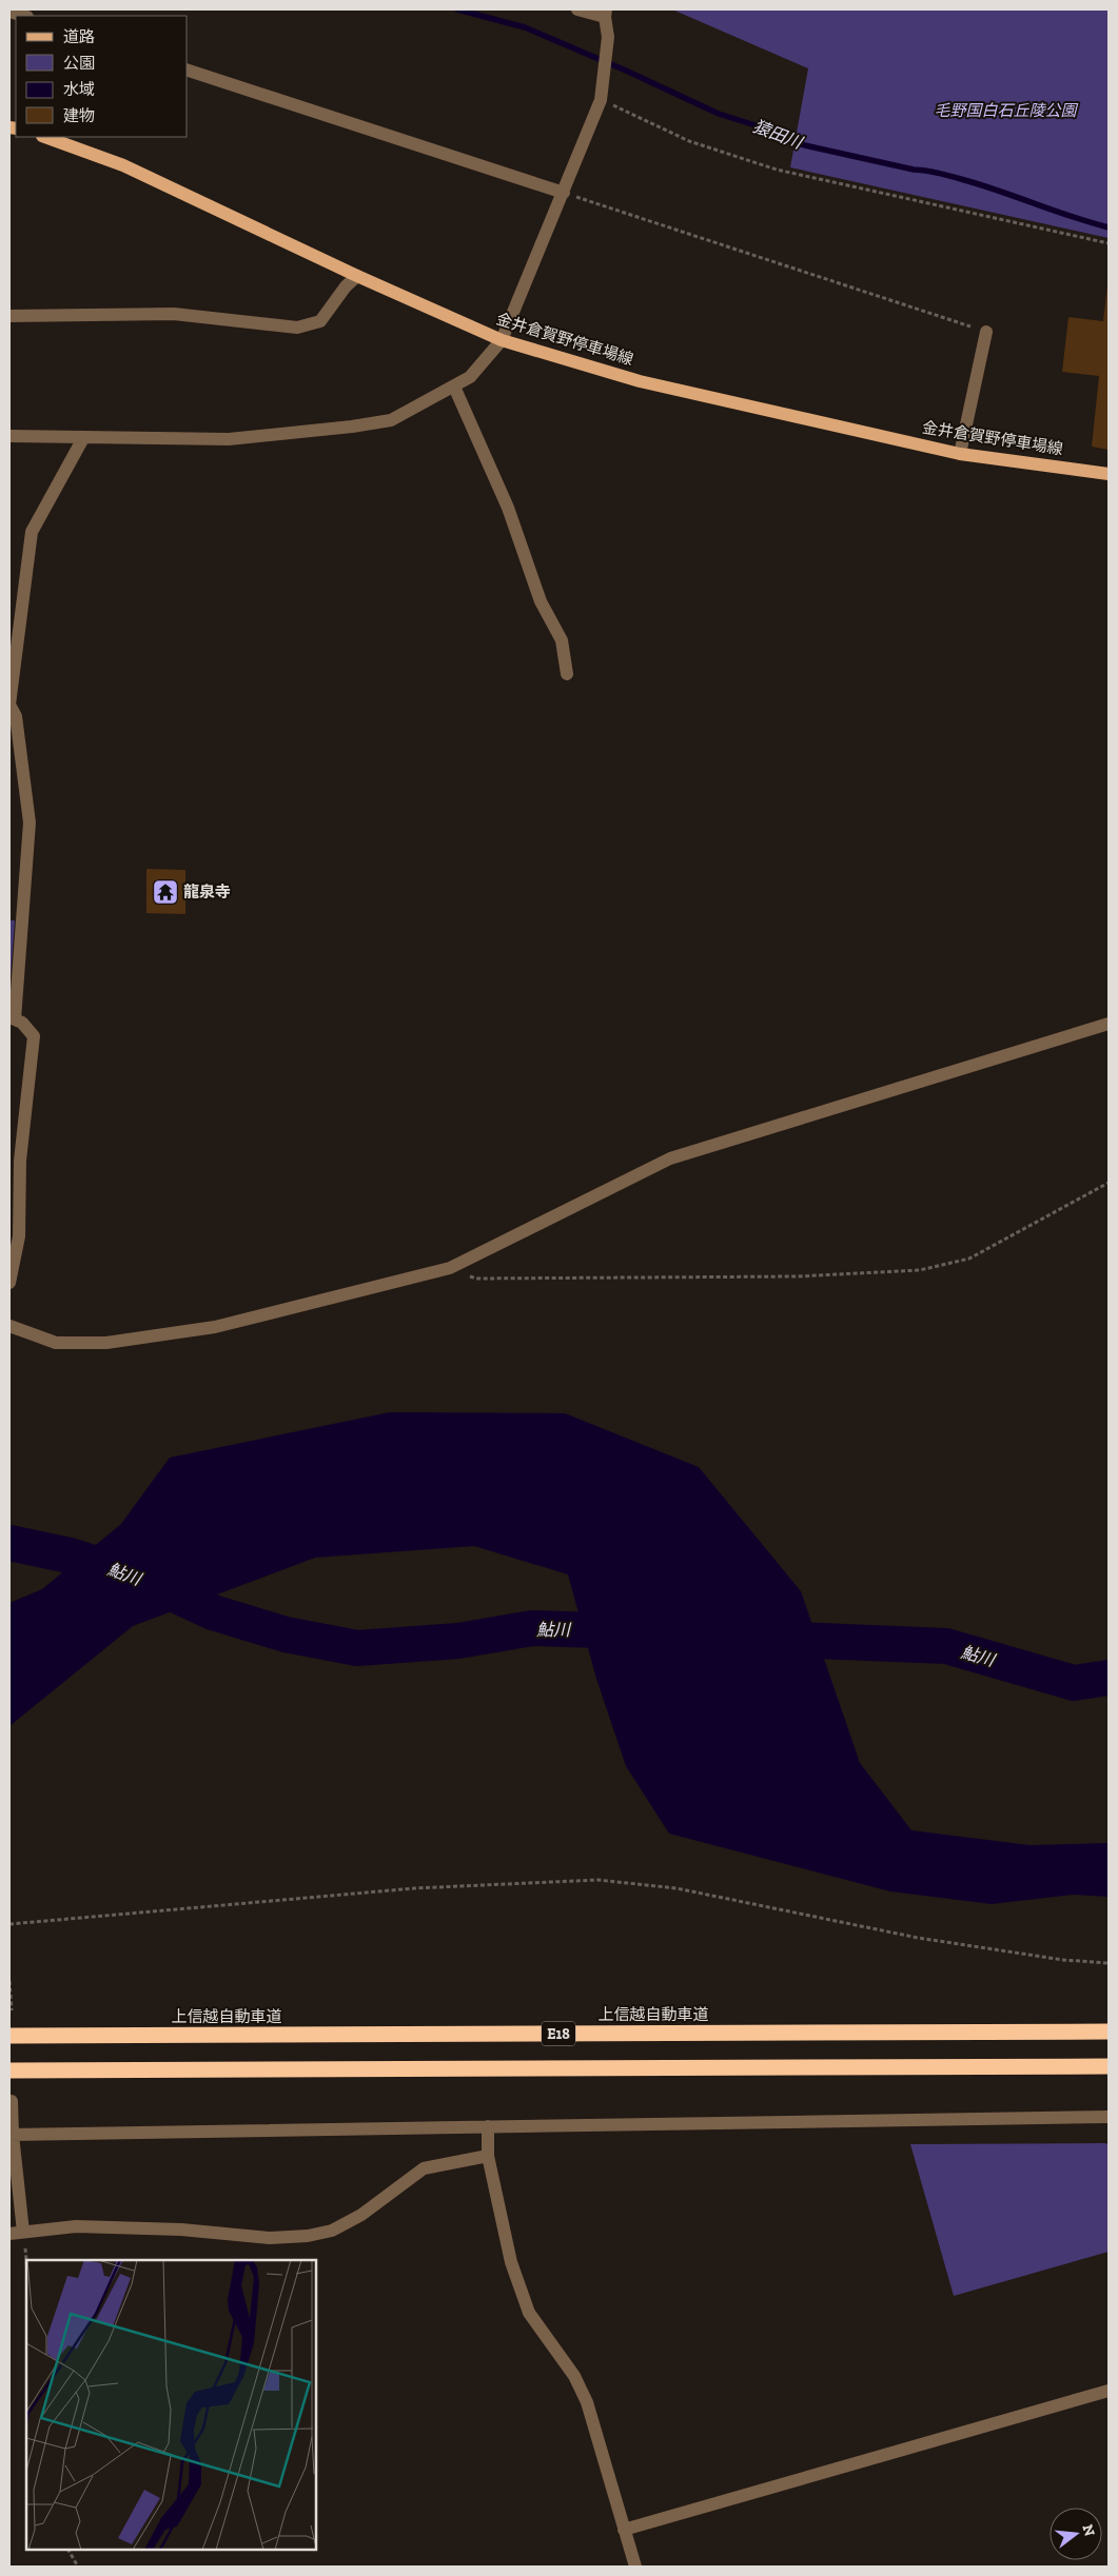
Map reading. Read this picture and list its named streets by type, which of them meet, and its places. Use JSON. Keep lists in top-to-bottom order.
{
  "streets": {
    "highway": ["上信越自動車道", "E18"],
    "main road": ["金井倉賀野停車場線"]
  },
  "water": ["猿田川", "鮎川"],
  "parks": ["毛野国白石丘陵公園"],
  "places": {
    "temple": ["龍泉寺"]
  },
  "legend": [
    "道路",
    "公園",
    "水域",
    "建物"
  ],
  "north": "right"
}
